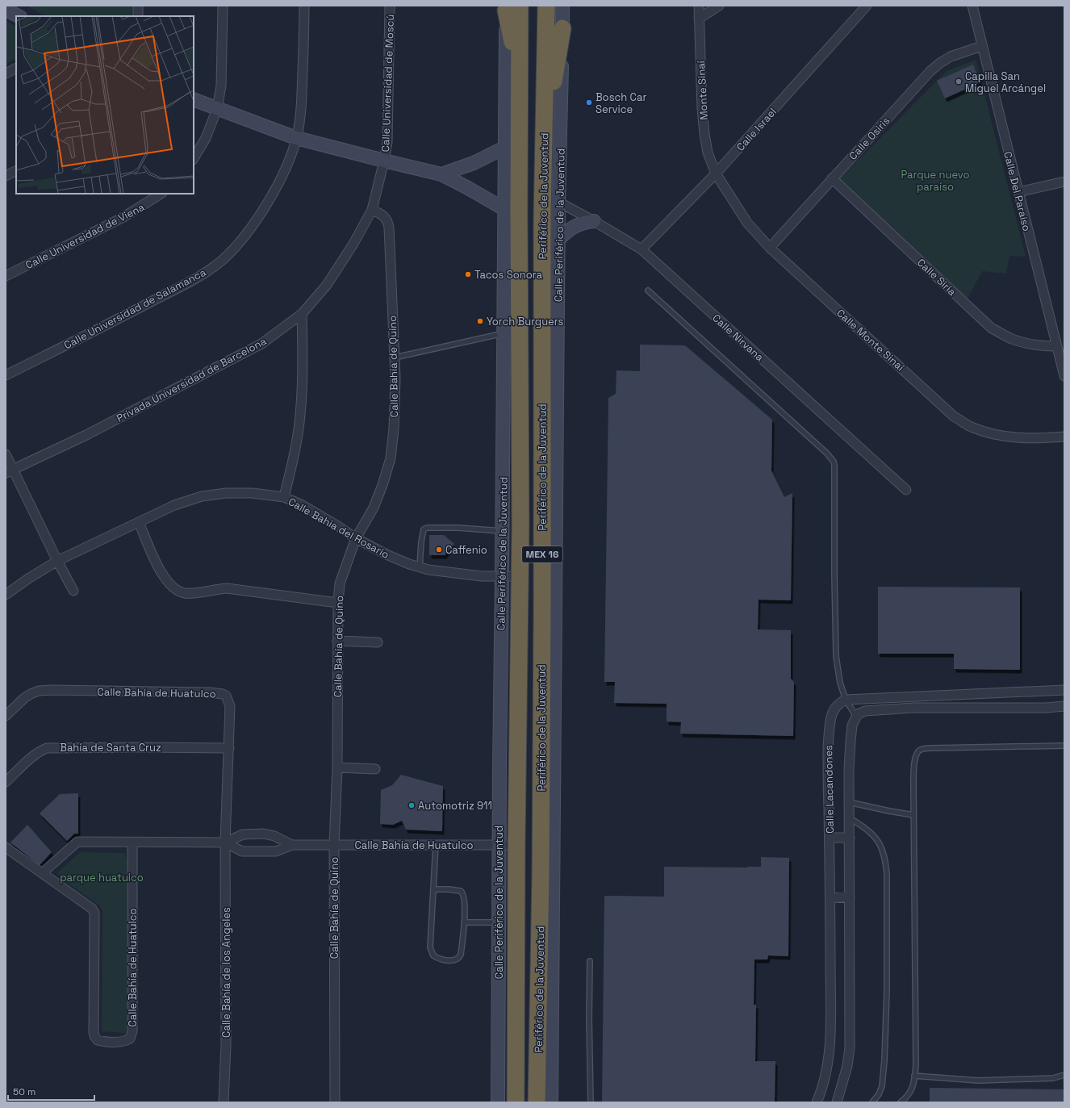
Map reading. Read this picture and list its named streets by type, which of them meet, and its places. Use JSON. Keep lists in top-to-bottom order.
{
  "streets": {
    "highway": ["Periférico de la Juventud", "MEX 16"],
    "main road": ["Calle Periférico de la Juventud"],
    "street": [
      "Calle Universidad de Moscú",
      "Monte Sinaí",
      "Calle Israel",
      "Calle Osiris",
      "Calle Del Paraíso",
      "Calle Universidad de Viena",
      "Calle Siria",
      "Calle Universidad de Salamanca",
      "Calle Nirvana",
      "Calle Monte Sinaí",
      "Calle Bahía de Quino",
      "Privada Universidad de Barcelona",
      "Calle Bahia del Rosario",
      "Calle Bahía de Huatulco",
      "Bahía de Santa Cruz",
      "Calle Lacandones",
      "Calle Bahía de los Angeles"
    ]
  },
  "crossings": [
    ["Calle Universidad de Moscú", "Privada Universidad de Barcelona"],
    ["Monte Sinaí", "Calle Israel"],
    ["Monte Sinaí", "Calle Monte Sinaí"],
    ["Calle Israel", "Calle Nirvana"],
    ["Calle Israel", "Calle Monte Sinaí"],
    ["Calle Osiris", "Calle Del Paraíso"],
    ["Calle Osiris", "Calle Siria"],
    ["Calle Osiris", "Calle Monte Sinaí"],
    ["Calle Del Paraíso", "Calle Siria"],
    ["Periférico de la Juventud", "Calle Periférico de la Juventud"],
    ["Periférico de la Juventud", "Calle Bahia del Rosario"],
    ["Periférico de la Juventud", "Calle Bahía de Huatulco"],
    ["Calle Periférico de la Juventud", "Calle Nirvana"],
    ["Calle Periférico de la Juventud", "Calle Bahia del Rosario"],
    ["Calle Periférico de la Juventud", "Calle Bahía de Huatulco"],
    ["Calle Bahía de Quino", "Privada Universidad de Barcelona"],
    ["Calle Bahía de Quino", "Calle Bahia del Rosario"],
    ["Calle Bahía de Quino", "Calle Bahía de Huatulco"],
    ["Calle Bahía de Huatulco", "Bahía de Santa Cruz"],
    ["Calle Bahía de Huatulco", "Calle Bahía de los Angeles"]
  ],
  "parks": ["Parque nuevo paraíso", "parque huatulco"],
  "places": [
    "Capilla San Miguel Arcángel",
    "Bosch Car Service",
    "Tacos Sonora",
    "Yorch Burguers",
    "Caffenio",
    "Automotriz 911"
  ],
  "scale_bar": "50 m"
}
